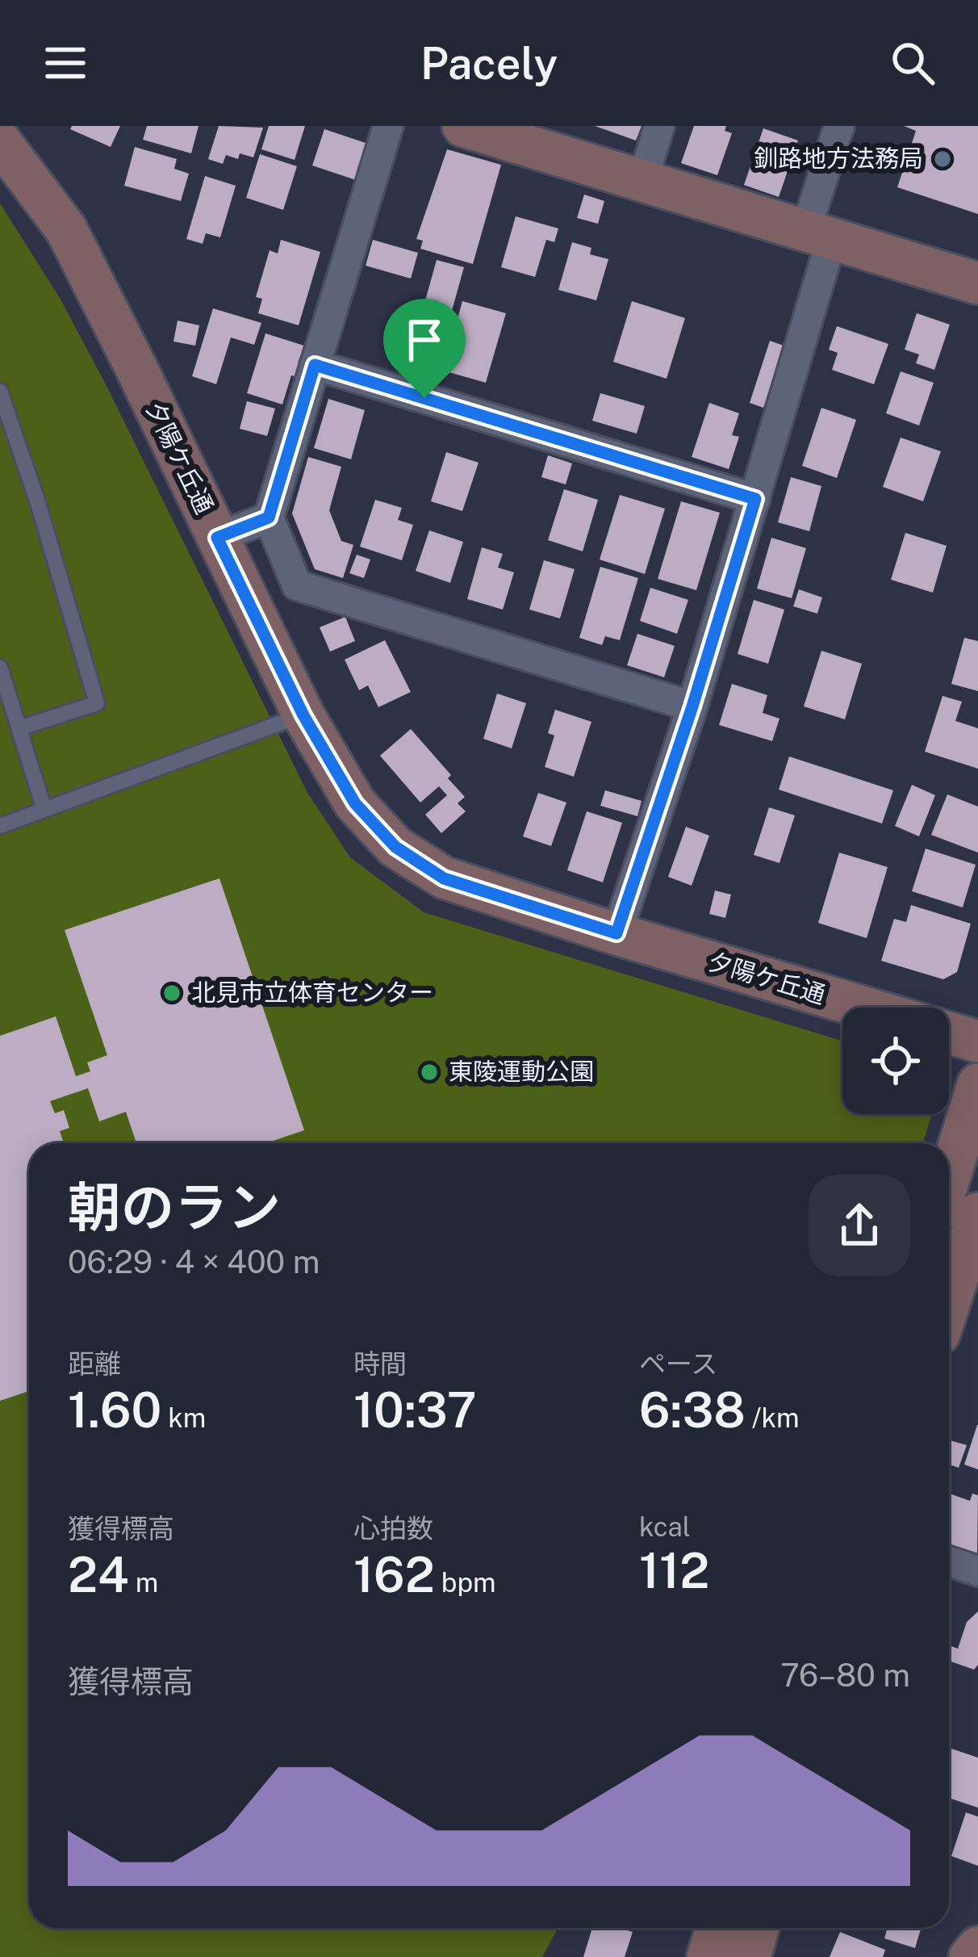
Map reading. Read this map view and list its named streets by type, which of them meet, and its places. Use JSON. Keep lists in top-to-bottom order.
{
  "streets": {
    "street": ["夕陽ケ丘通"]
  },
  "places": ["釧路地方法務局", "北見市立体育センター", "東陵運動公園"],
  "page": {
    "header": "Pacely",
    "heading": ["朝のラン", "06:29 · 4 × 400 m"],
    "stats": [
      ["距離", "1.60 km"],
      ["時間", "10:37"],
      ["ペース", "6:38 /km"],
      ["獲得標高", "24 m"],
      ["心拍数", "162 bpm"],
      ["kcal", "112"]
    ],
    "chart": ["獲得標高", "76–80 m"]
  }
}
